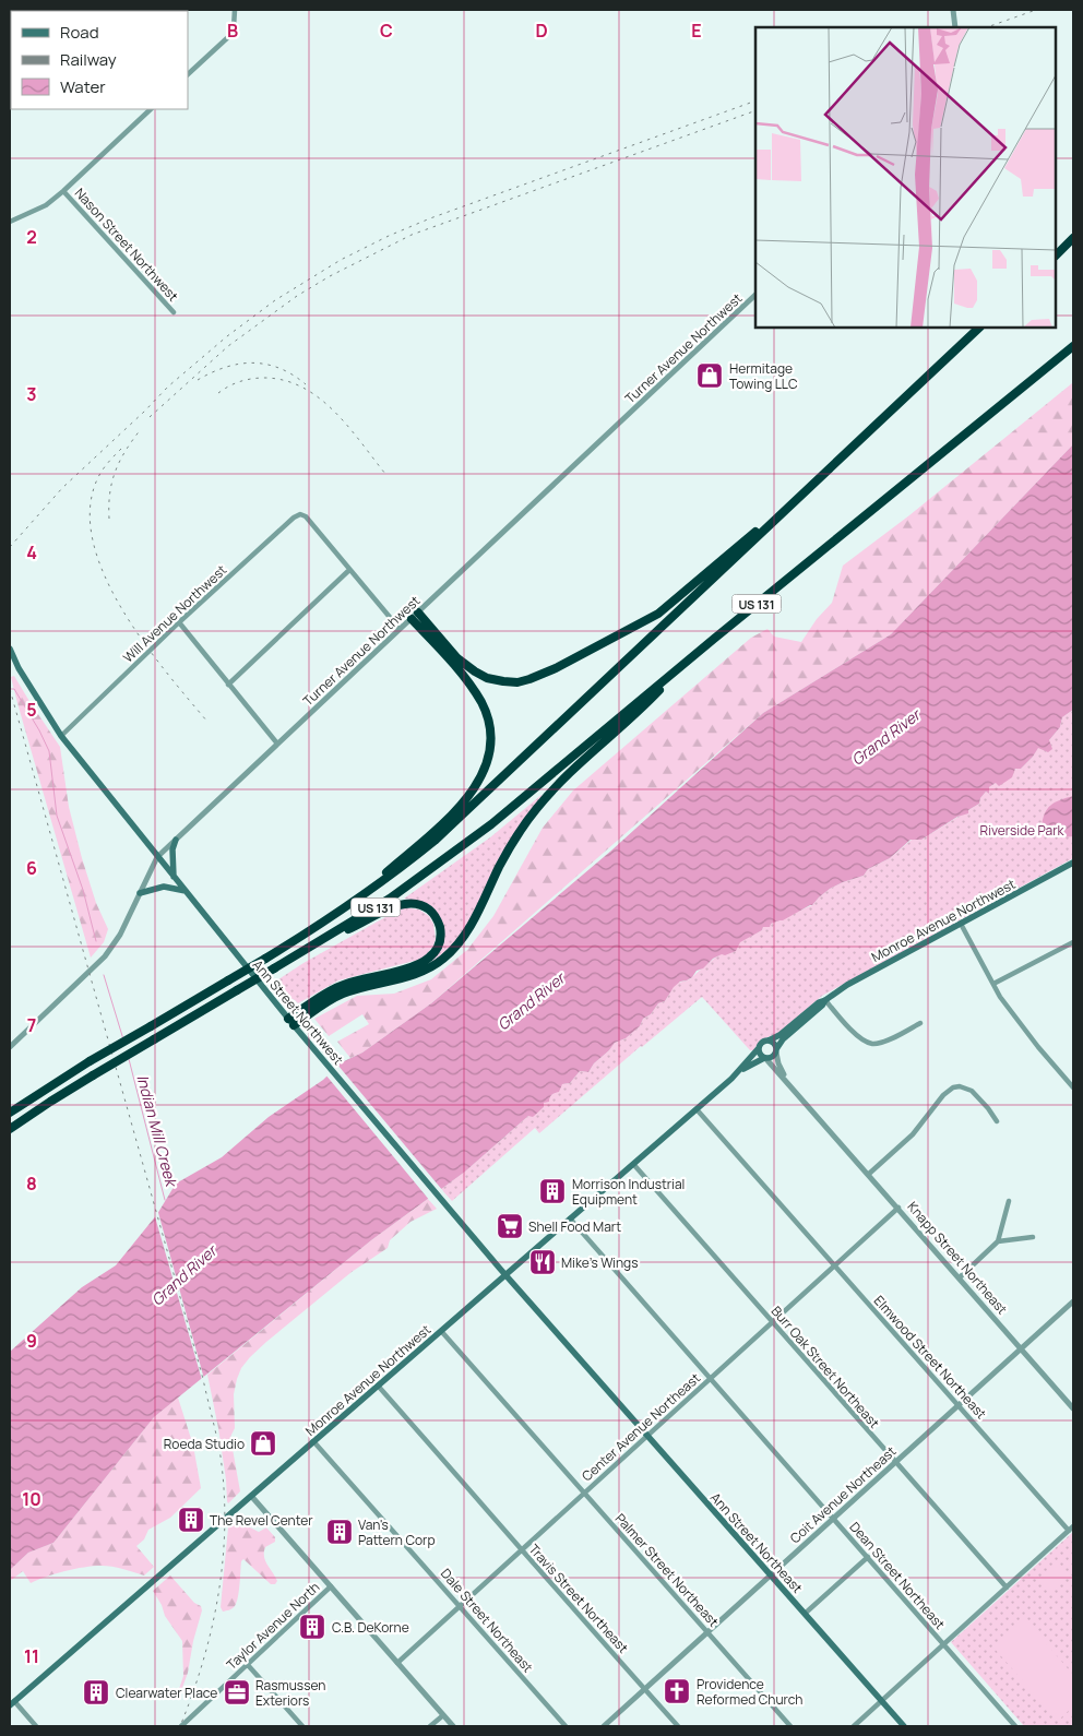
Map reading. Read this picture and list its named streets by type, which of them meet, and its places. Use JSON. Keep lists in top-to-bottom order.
{
  "streets": {
    "highway": ["US 131"],
    "main road": ["Monroe Avenue Northwest", "Ann Street Northwest", "Ann Street Northeast"],
    "street": [
      "Nason Street Northwest",
      "Turner Avenue Northwest",
      "Will Avenue Northwest",
      "Knapp Street Northeast",
      "Elmwood Street Northeast",
      "Burr Oak Street Northeast",
      "Center Avenue Northeast",
      "Coit Avenue Northeast",
      "Palmer Street Northeast",
      "Dean Street Northeast",
      "Travis Street Northeast",
      "Dale Street Northeast",
      "Taylor Avenue North"
    ]
  },
  "crossings": [
    ["Turner Avenue Northwest", "Ann Street Northwest"],
    ["Will Avenue Northwest", "Ann Street Northwest"],
    ["Monroe Avenue Northwest", "Ann Street Northwest"],
    ["Monroe Avenue Northwest", "Knapp Street Northeast"],
    ["Monroe Avenue Northwest", "Elmwood Street Northeast"],
    ["Monroe Avenue Northwest", "Burr Oak Street Northeast"],
    ["Monroe Avenue Northwest", "Palmer Street Northeast"],
    ["Monroe Avenue Northwest", "Dean Street Northeast"],
    ["Monroe Avenue Northwest", "Travis Street Northeast"],
    ["Monroe Avenue Northwest", "Dale Street Northeast"],
    ["Ann Street Northwest", "Ann Street Northeast"],
    ["Knapp Street Northeast", "Center Avenue Northeast"],
    ["Knapp Street Northeast", "Coit Avenue Northeast"],
    ["Elmwood Street Northeast", "Center Avenue Northeast"],
    ["Elmwood Street Northeast", "Coit Avenue Northeast"],
    ["Burr Oak Street Northeast", "Center Avenue Northeast"],
    ["Burr Oak Street Northeast", "Coit Avenue Northeast"],
    ["Center Avenue Northeast", "Ann Street Northeast"],
    ["Center Avenue Northeast", "Palmer Street Northeast"],
    ["Center Avenue Northeast", "Dean Street Northeast"],
    ["Center Avenue Northeast", "Travis Street Northeast"],
    ["Center Avenue Northeast", "Dale Street Northeast"],
    ["Coit Avenue Northeast", "Ann Street Northeast"],
    ["Coit Avenue Northeast", "Palmer Street Northeast"],
    ["Coit Avenue Northeast", "Dean Street Northeast"],
    ["Coit Avenue Northeast", "Travis Street Northeast"]
  ],
  "water": ["Grand River", "Indian Mill Creek"],
  "parks": ["Riverside Park"],
  "places": {
    "shop": ["Hermitage Towing LLC", "Roeda Studio"],
    "building": [
      "Morrison Industrial Equipment",
      "The Revel Center",
      "Van's Pattern Corp",
      "C.B. DeKorne",
      "Clearwater Place"
    ],
    "supermarket": ["Shell Food Mart"],
    "restaurant": ["Mike's Wings"],
    "church": ["Providence Reformed Church"],
    "office": ["Rasmussen Exteriors"]
  },
  "legend": ["Road", "Railway", "Water"],
  "grid": {
    "columns": [
      "B",
      "C",
      "D",
      "E"
    ],
    "rows": [
      "2",
      "3",
      "4",
      "5",
      "6",
      "7",
      "8",
      "9",
      "10",
      "11"
    ]
  }
}
